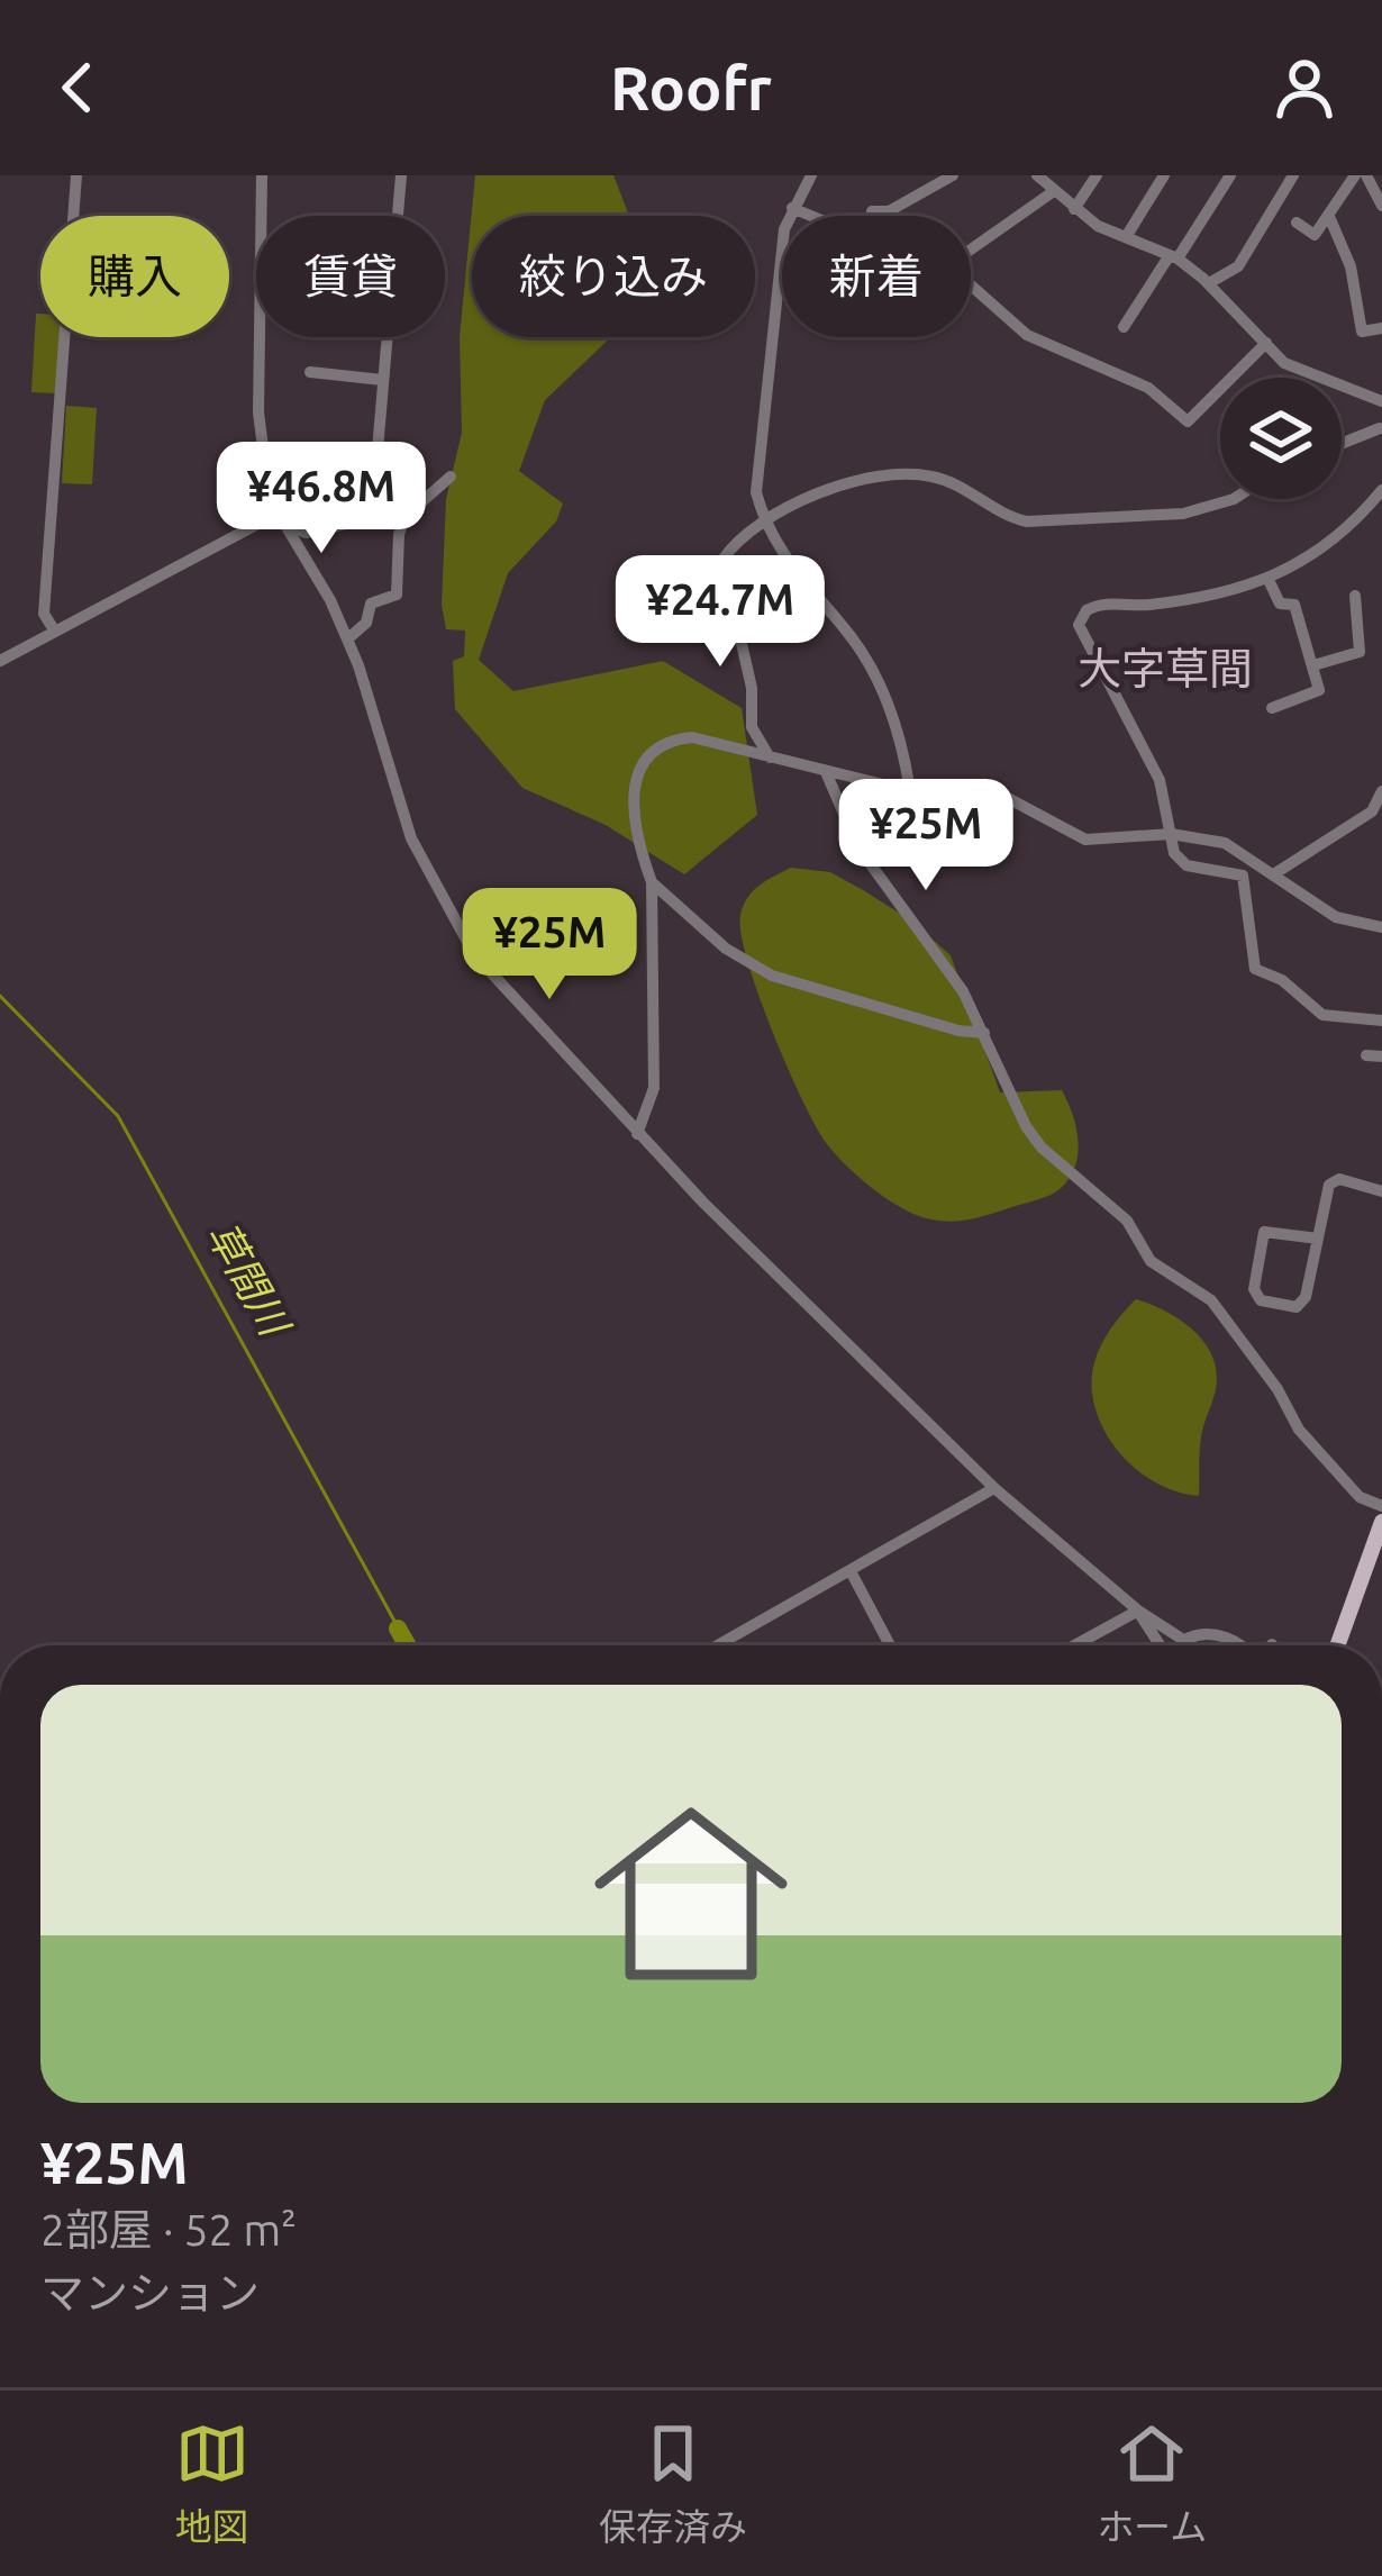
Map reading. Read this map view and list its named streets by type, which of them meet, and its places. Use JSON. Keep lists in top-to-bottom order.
{
  "districts": ["大字草間"],
  "water": ["草間川"],
  "page": {
    "header": "Roofr",
    "chip": [
      "購入",
      "賃貸",
      "絞り込み",
      "新着"
    ],
    "price": [
      "¥46.8M",
      "¥24.7M",
      "¥25M",
      "¥25M"
    ],
    "list": [
      {
        "name": "¥25M",
        "note": "2部屋 · 52 m² · マンション"
      }
    ],
    "tabs": ["地図", "保存済み", "ホーム"]
  }
}
